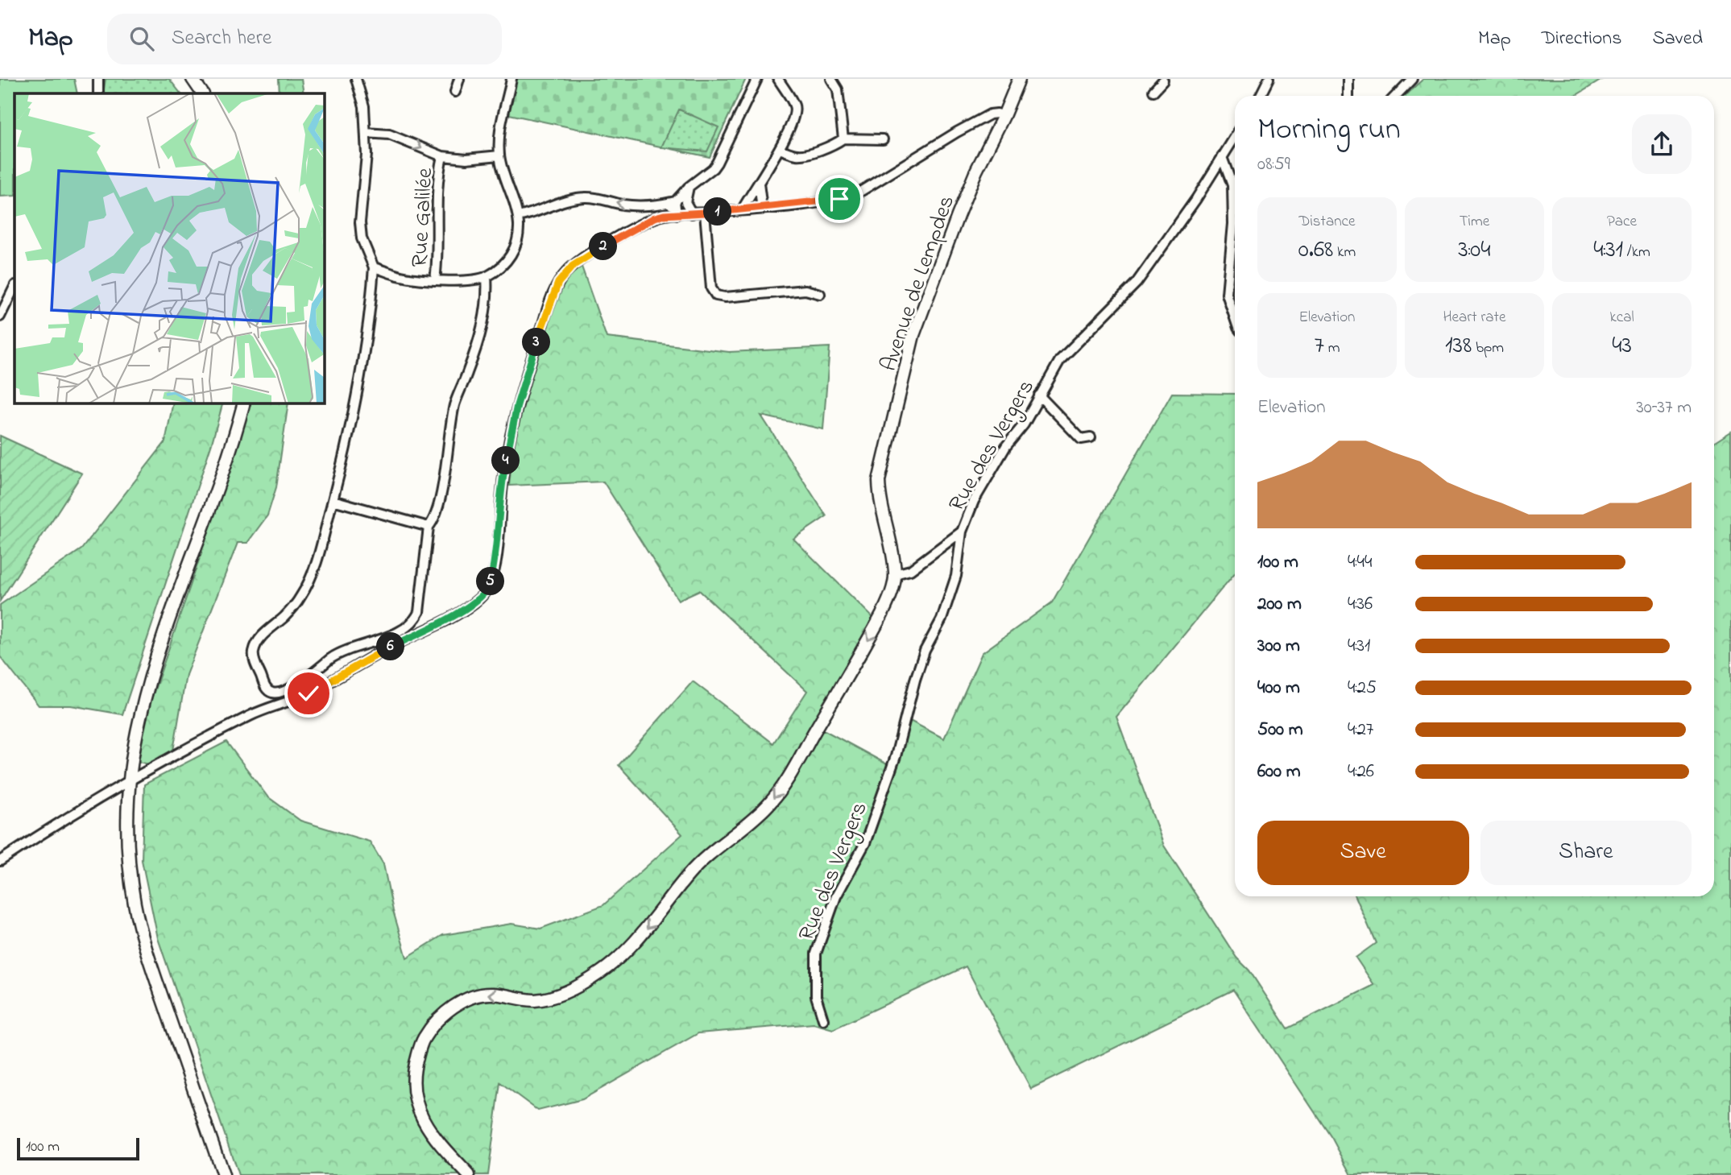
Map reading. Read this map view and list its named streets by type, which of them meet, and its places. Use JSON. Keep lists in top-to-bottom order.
{
  "streets": {
    "street": ["Rue Galilée", "Avenue de Lempdes", "Rue des Vergers"]
  },
  "scale_bar": "100 m",
  "page": {
    "header": "Map",
    "search": "Search here",
    "nav": ["Map", "Directions", "Saved"],
    "heading": ["Morning run", "08:59"],
    "stats": [
      ["Distance", "0.68 km"],
      ["Time", "3:04"],
      ["Pace", "4:31 /km"],
      ["Elevation", "7 m"],
      ["Heart rate", "138 bpm"],
      ["kcal", "43"]
    ],
    "pins": [
      "1",
      "2",
      "3",
      "4",
      "5",
      "6"
    ],
    "chart": ["Elevation", "30–37 m"],
    "list": [
      {
        "name": "100 m",
        "note": "4:44"
      },
      {
        "name": "200 m",
        "note": "4:36"
      },
      {
        "name": "300 m",
        "note": "4:31"
      },
      {
        "name": "400 m",
        "note": "4:25"
      },
      {
        "name": "500 m",
        "note": "4:27"
      },
      {
        "name": "600 m",
        "note": "4:26"
      }
    ],
    "buttons": ["Save", "Share"],
    "scale": "100 m"
  }
}
